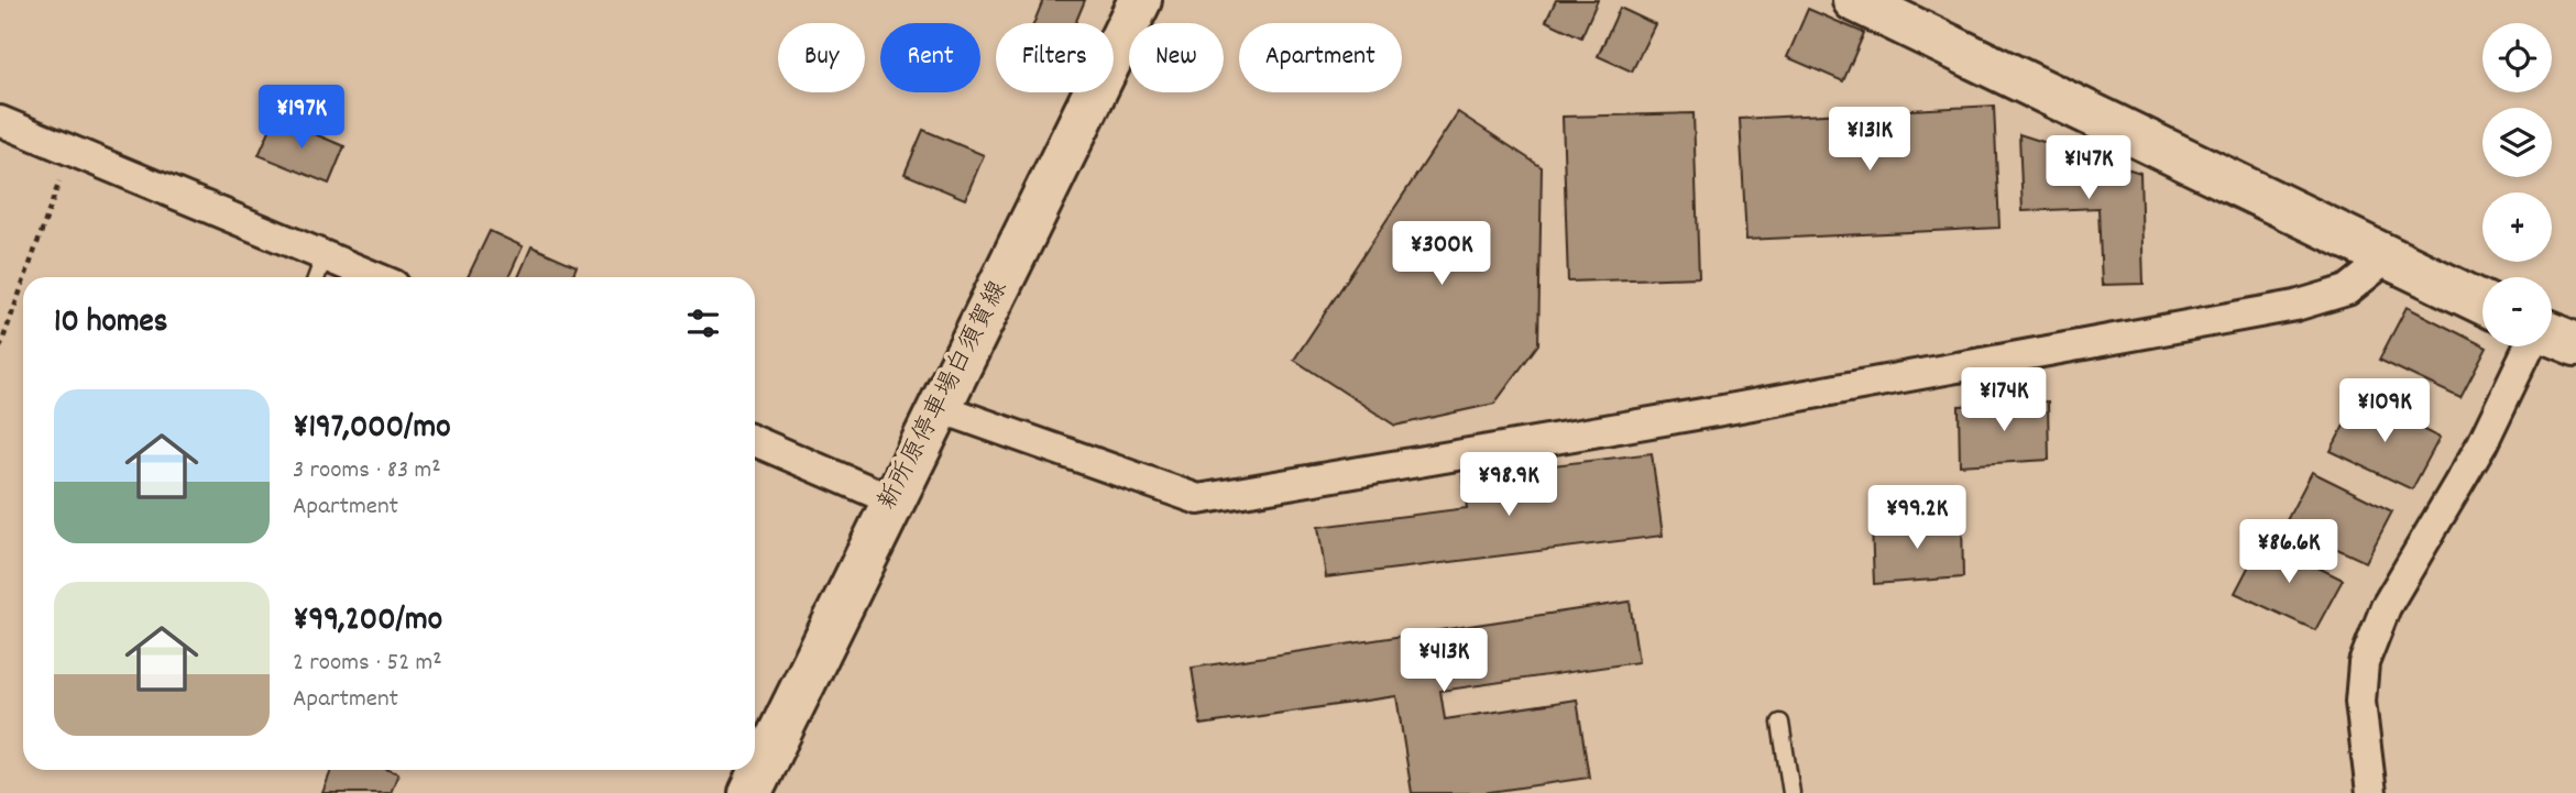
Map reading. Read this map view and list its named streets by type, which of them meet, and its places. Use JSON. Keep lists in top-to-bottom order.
{
  "streets": {
    "main road": ["新所原停車場白須賀線"]
  },
  "page": {
    "map_buttons": ["+", "−"],
    "chip": [
      "Buy",
      "Rent",
      "Filters",
      "New",
      "Apartment"
    ],
    "price": [
      "¥197K",
      "¥131K",
      "¥147K",
      "¥300K",
      "¥174K",
      "¥109K",
      "¥98.9K",
      "¥99.2K",
      "¥86.6K",
      "¥413K"
    ],
    "heading": "10 homes",
    "list": [
      {
        "name": "¥197,000/mo",
        "note": "3 rooms · 83 m² · Apartment"
      },
      {
        "name": "¥99,200/mo",
        "note": "2 rooms · 52 m² · Apartment"
      }
    ]
  }
}
